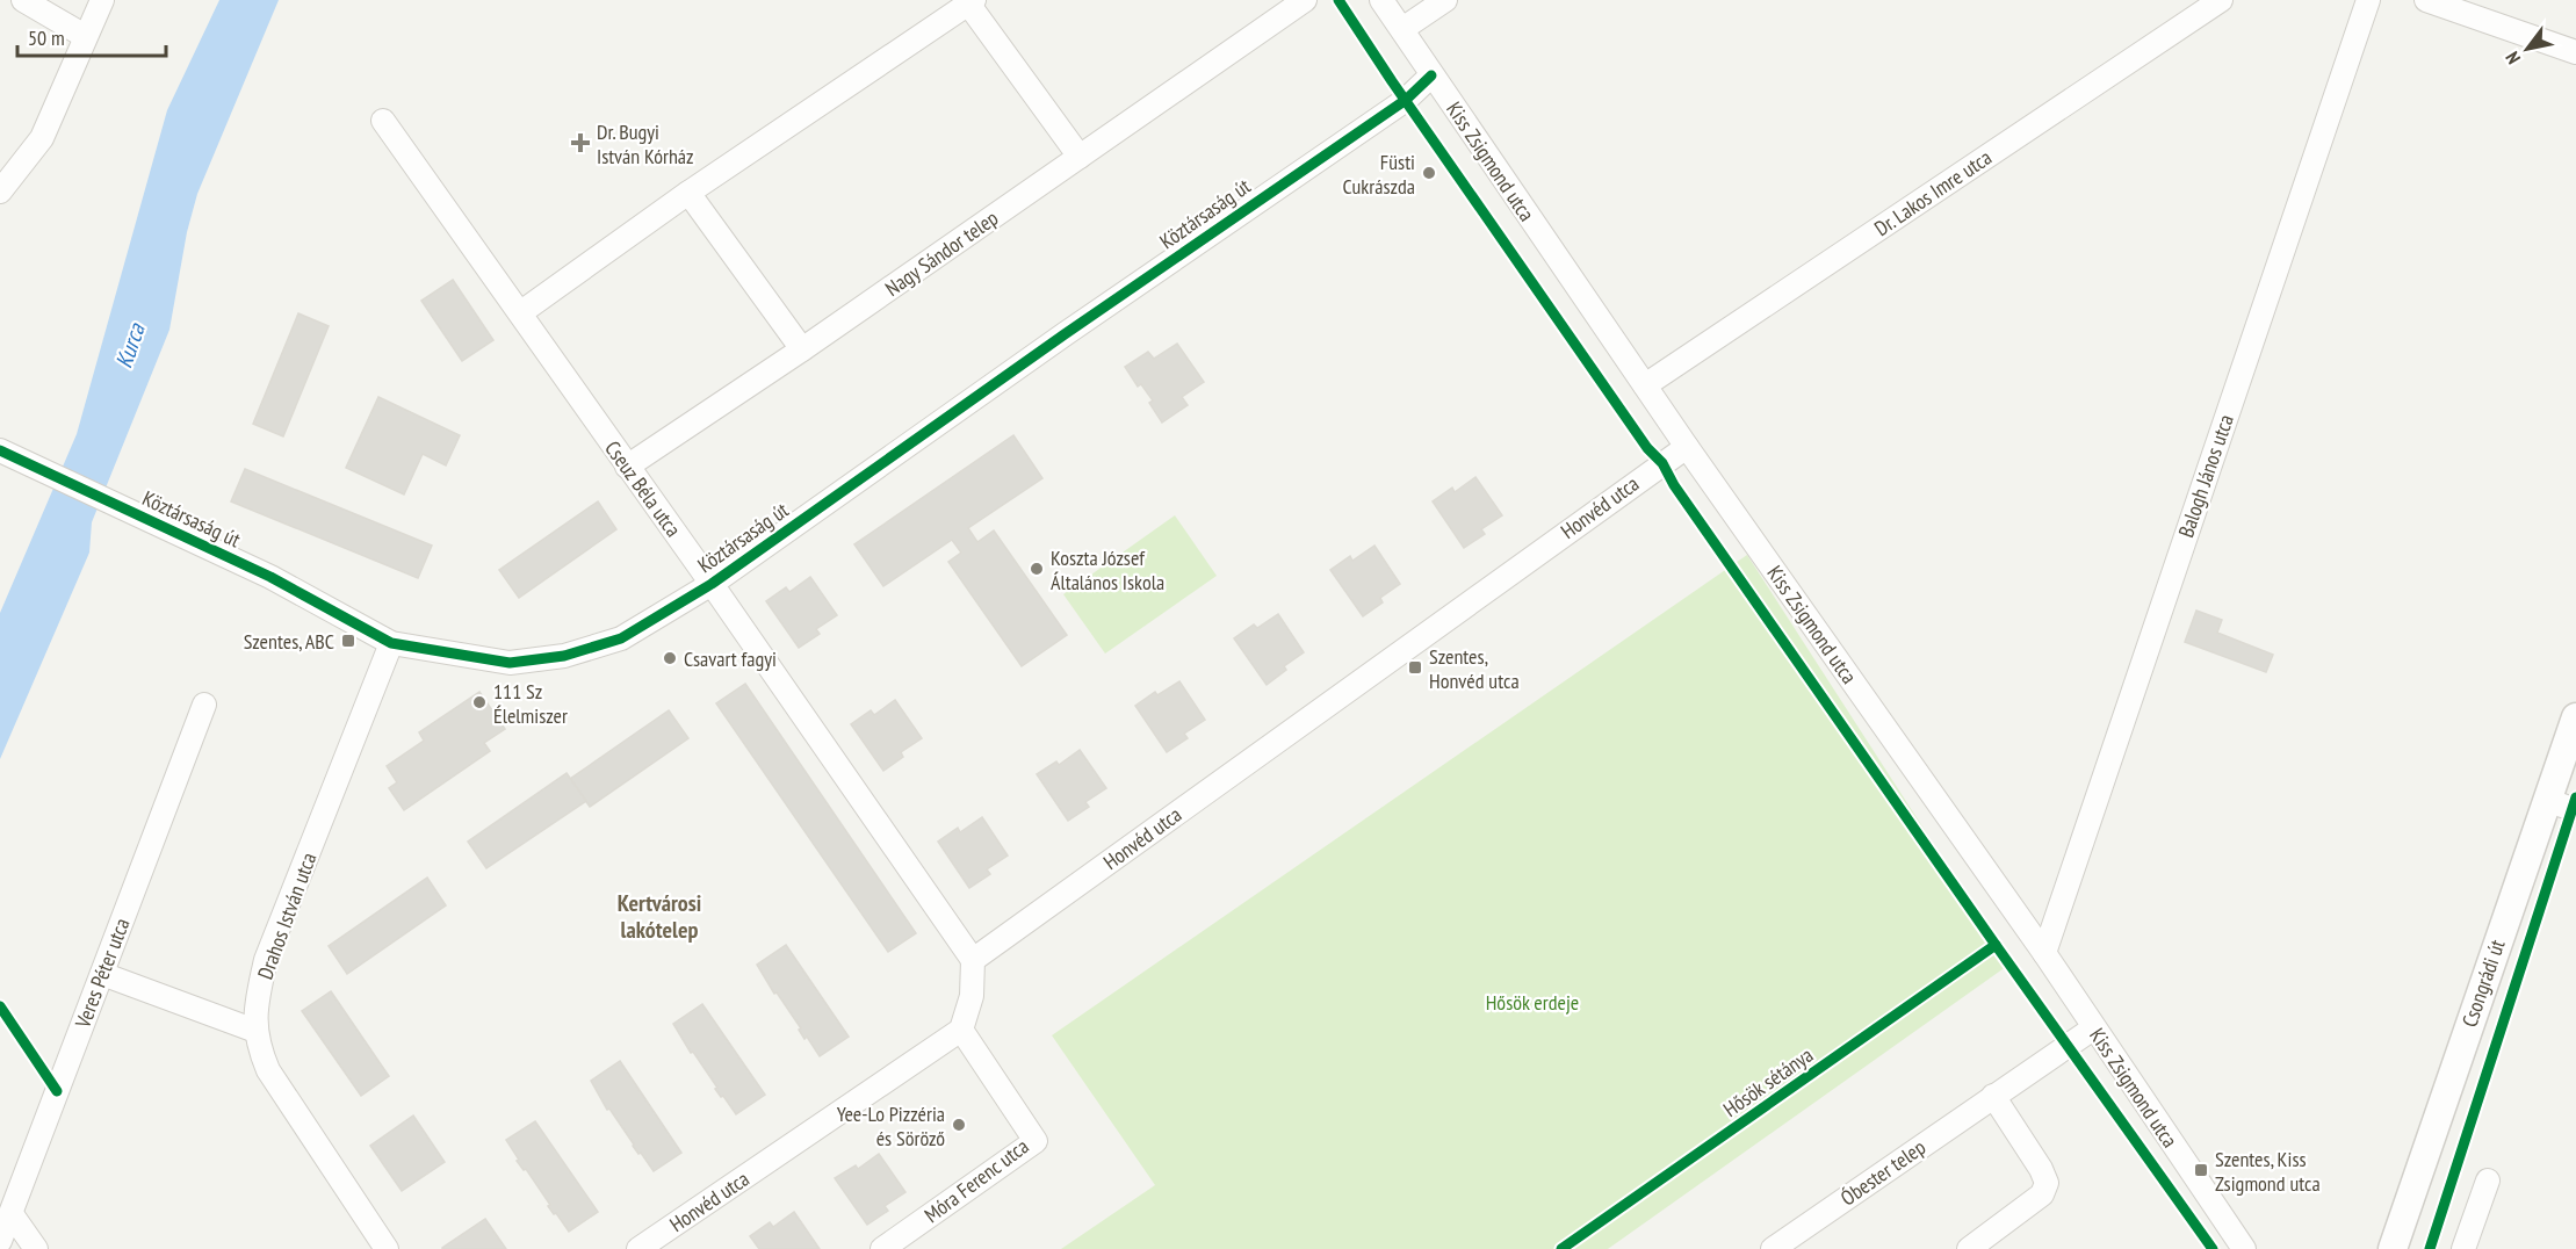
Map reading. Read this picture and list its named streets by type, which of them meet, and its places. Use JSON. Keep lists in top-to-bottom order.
{
  "streets": {
    "street": [
      "Kiss Zsigmond utca",
      "Dr. Lakos Imre utca",
      "Köztársaság út",
      "Nagy Sándor telep",
      "Balogh János utca",
      "Cseuz Béla utca",
      "Honvéd utca",
      "Drahos István utca",
      "Veres Péter utca",
      "Csongrádi út",
      "Óbester telep",
      "Móra Ferenc utca"
    ],
    "cycle path": ["Hősök sétánya"]
  },
  "crossings": [
    ["Kiss Zsigmond utca", "Dr. Lakos Imre utca"],
    ["Kiss Zsigmond utca", "Köztársaság út"],
    ["Kiss Zsigmond utca", "Balogh János utca"],
    ["Kiss Zsigmond utca", "Honvéd utca"],
    ["Kiss Zsigmond utca", "Óbester telep"],
    ["Köztársaság út", "Cseuz Béla utca"],
    ["Köztársaság út", "Drahos István utca"],
    ["Nagy Sándor telep", "Cseuz Béla utca"],
    ["Cseuz Béla utca", "Honvéd utca"],
    ["Honvéd utca", "Móra Ferenc utca"]
  ],
  "districts": ["Kertvárosi lakótelep"],
  "water": ["Kurca"],
  "parks": ["Hősök erdeje"],
  "places": {
    "health": ["Dr. Bugyi István Kórház"],
    "other": [
      "Füsti Cukrászda",
      "Koszta József Általános Iskola",
      "Csavart fagyi",
      "111 Sz Élelmiszer",
      "Yee-Lo Pizzéria és Söröző"
    ],
    "transit": ["Szentes, ABC", "Szentes, Honvéd utca", "Szentes, Kiss Zsigmond utca"]
  },
  "scale_bar": "50 m",
  "north": "bottom left"
}
